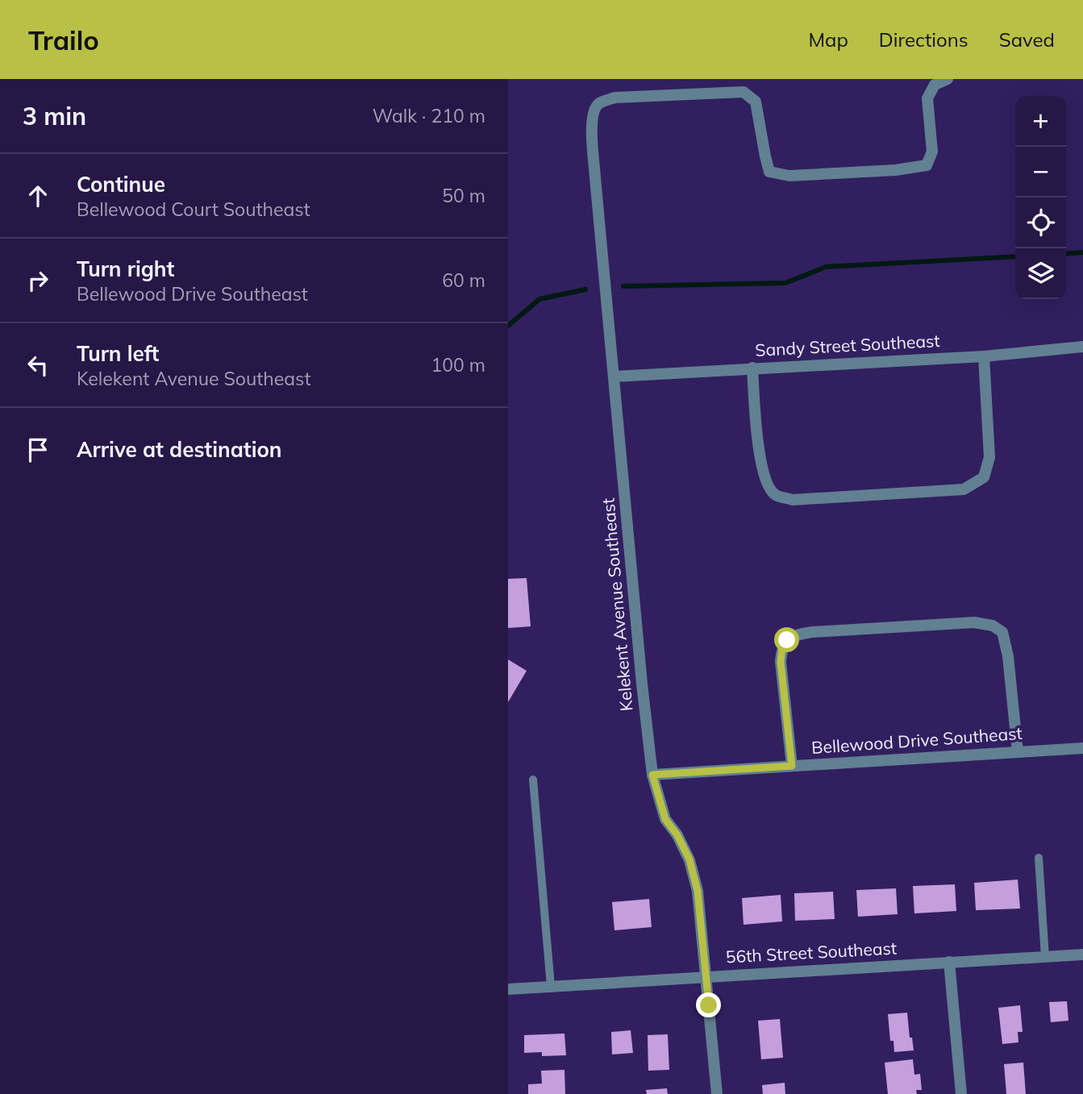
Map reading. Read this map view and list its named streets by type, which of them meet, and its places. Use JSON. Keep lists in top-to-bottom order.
{
  "streets": {
    "street": [
      "Sandy Street Southeast",
      "Kelekent Avenue Southeast",
      "Bellewood Drive Southeast",
      "56th Street Southeast"
    ]
  },
  "crossings": [
    ["Sandy Street Southeast", "Kelekent Avenue Southeast"],
    ["Kelekent Avenue Southeast", "Bellewood Drive Southeast"],
    ["Kelekent Avenue Southeast", "56th Street Southeast"]
  ],
  "page": {
    "header": "Trailo",
    "nav": ["Map", "Directions", "Saved"],
    "heading": ["3 min", "Walk · 210 m"],
    "map_buttons": ["+", "−"],
    "list": [
      ["Continue", "Bellewood Court Southeast", "50 m"],
      ["Turn right", "Bellewood Drive Southeast", "60 m"],
      ["Turn left", "Kelekent Avenue Southeast", "100 m"],
      "Arrive at destination"
    ]
  }
}
